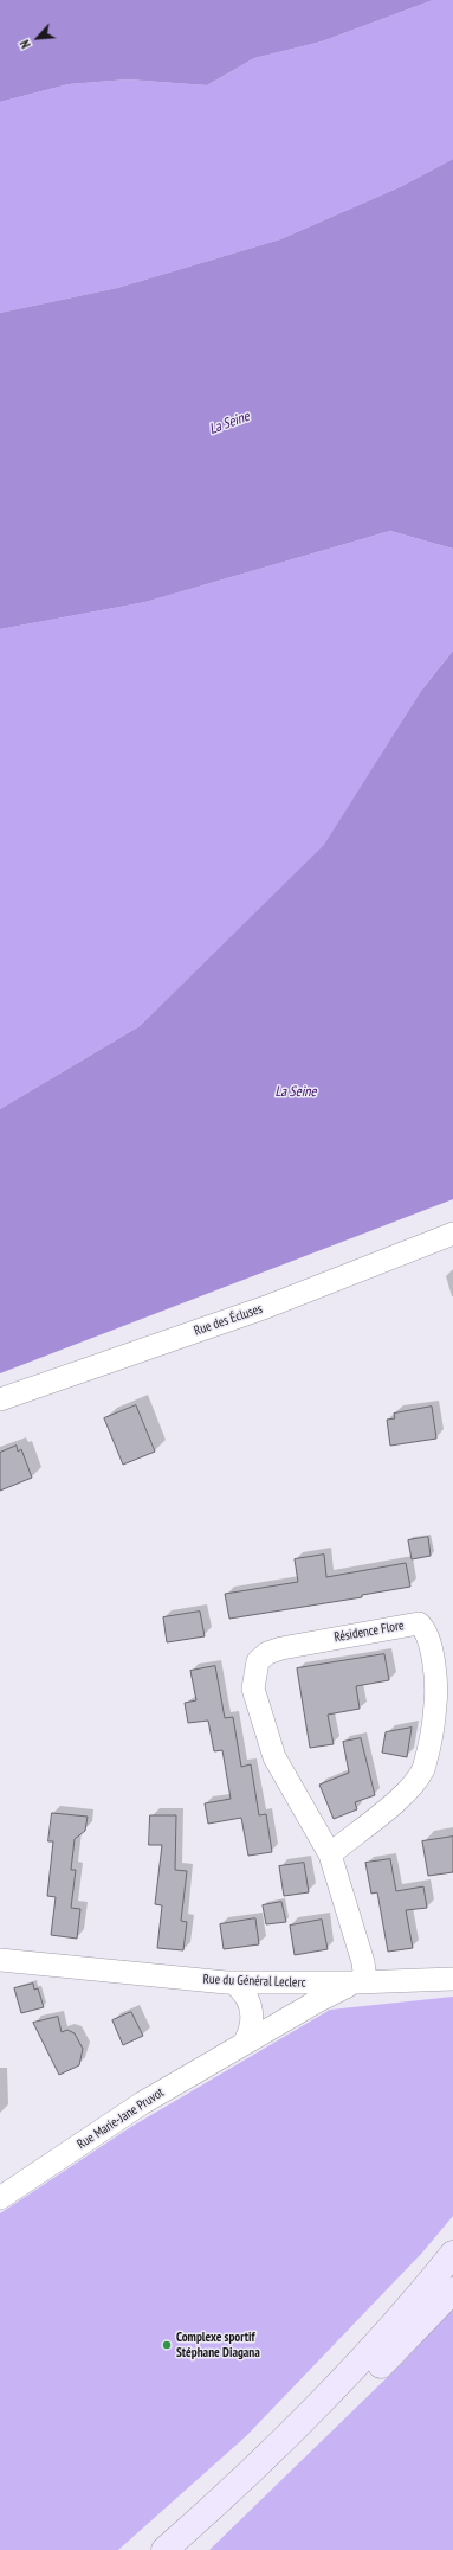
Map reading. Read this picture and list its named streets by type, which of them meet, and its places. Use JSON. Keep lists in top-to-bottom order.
{
  "streets": {
    "street": [
      "Rue des Écluses",
      "Résidence Flore",
      "Rue du Général Leclerc",
      "Rue Marie-Jane Pruvot"
    ]
  },
  "crossings": [
    ["Résidence Flore", "Rue du Général Leclerc"],
    ["Résidence Flore", "Rue Marie-Jane Pruvot"],
    ["Rue du Général Leclerc", "Rue Marie-Jane Pruvot"]
  ],
  "water": ["La Seine"],
  "places": ["Complexe sportif Stéphane Diagana"],
  "north": "bottom left"
}
